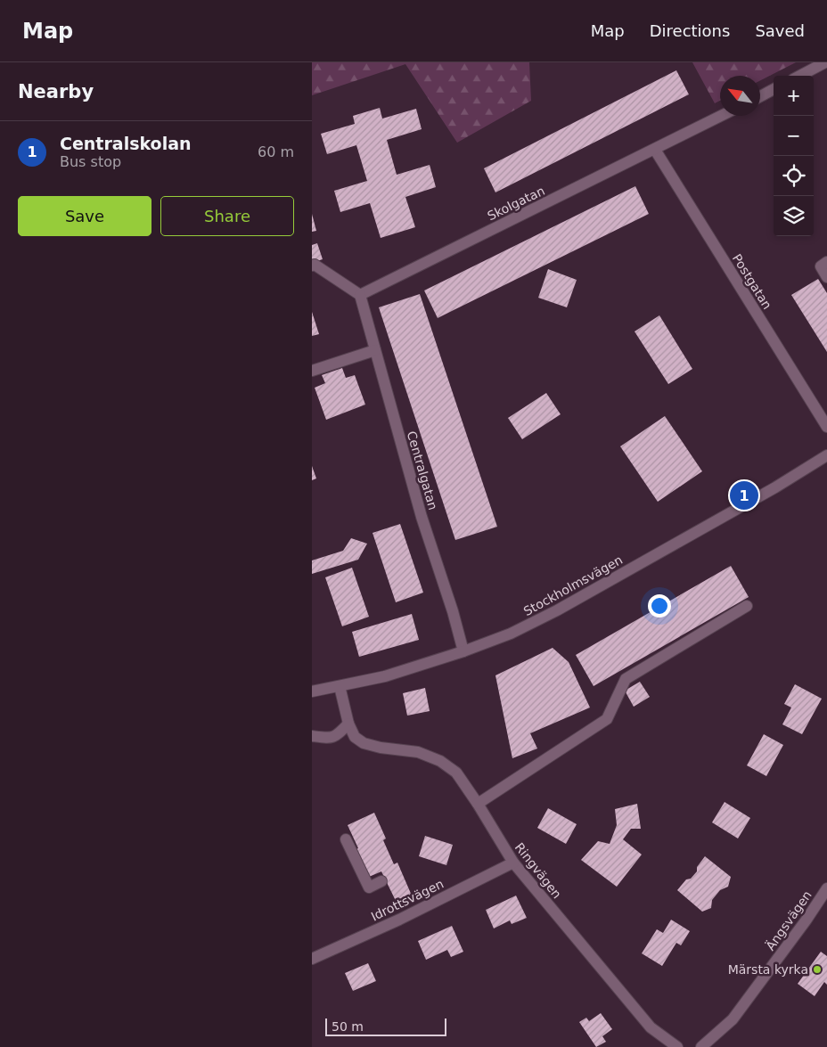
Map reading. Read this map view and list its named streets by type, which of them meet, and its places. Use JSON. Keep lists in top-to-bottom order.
{
  "streets": {
    "street": [
      "Skolgatan",
      "Postgatan",
      "Centralgatan",
      "Stockholmsvägen",
      "Ringvägen",
      "Idrottsvägen",
      "Ängsvägen"
    ]
  },
  "crossings": [
    ["Skolgatan", "Postgatan"],
    ["Skolgatan", "Centralgatan"],
    ["Centralgatan", "Stockholmsvägen"],
    ["Stockholmsvägen", "Ringvägen"],
    ["Ringvägen", "Idrottsvägen"]
  ],
  "places": ["Märsta kyrka"],
  "scale_bar": "50 m",
  "north": "top left",
  "page": {
    "header": "Map",
    "nav": ["Map", "Directions", "Saved"],
    "heading": "Nearby",
    "map_buttons": ["+", "−"],
    "list": [
      {
        "mark": "1",
        "name": "Centralskolan",
        "note": "Bus stop",
        "value": "60 m"
      }
    ],
    "buttons": ["Save", "Share"],
    "pins": "1",
    "scale": "50 m"
  }
}
